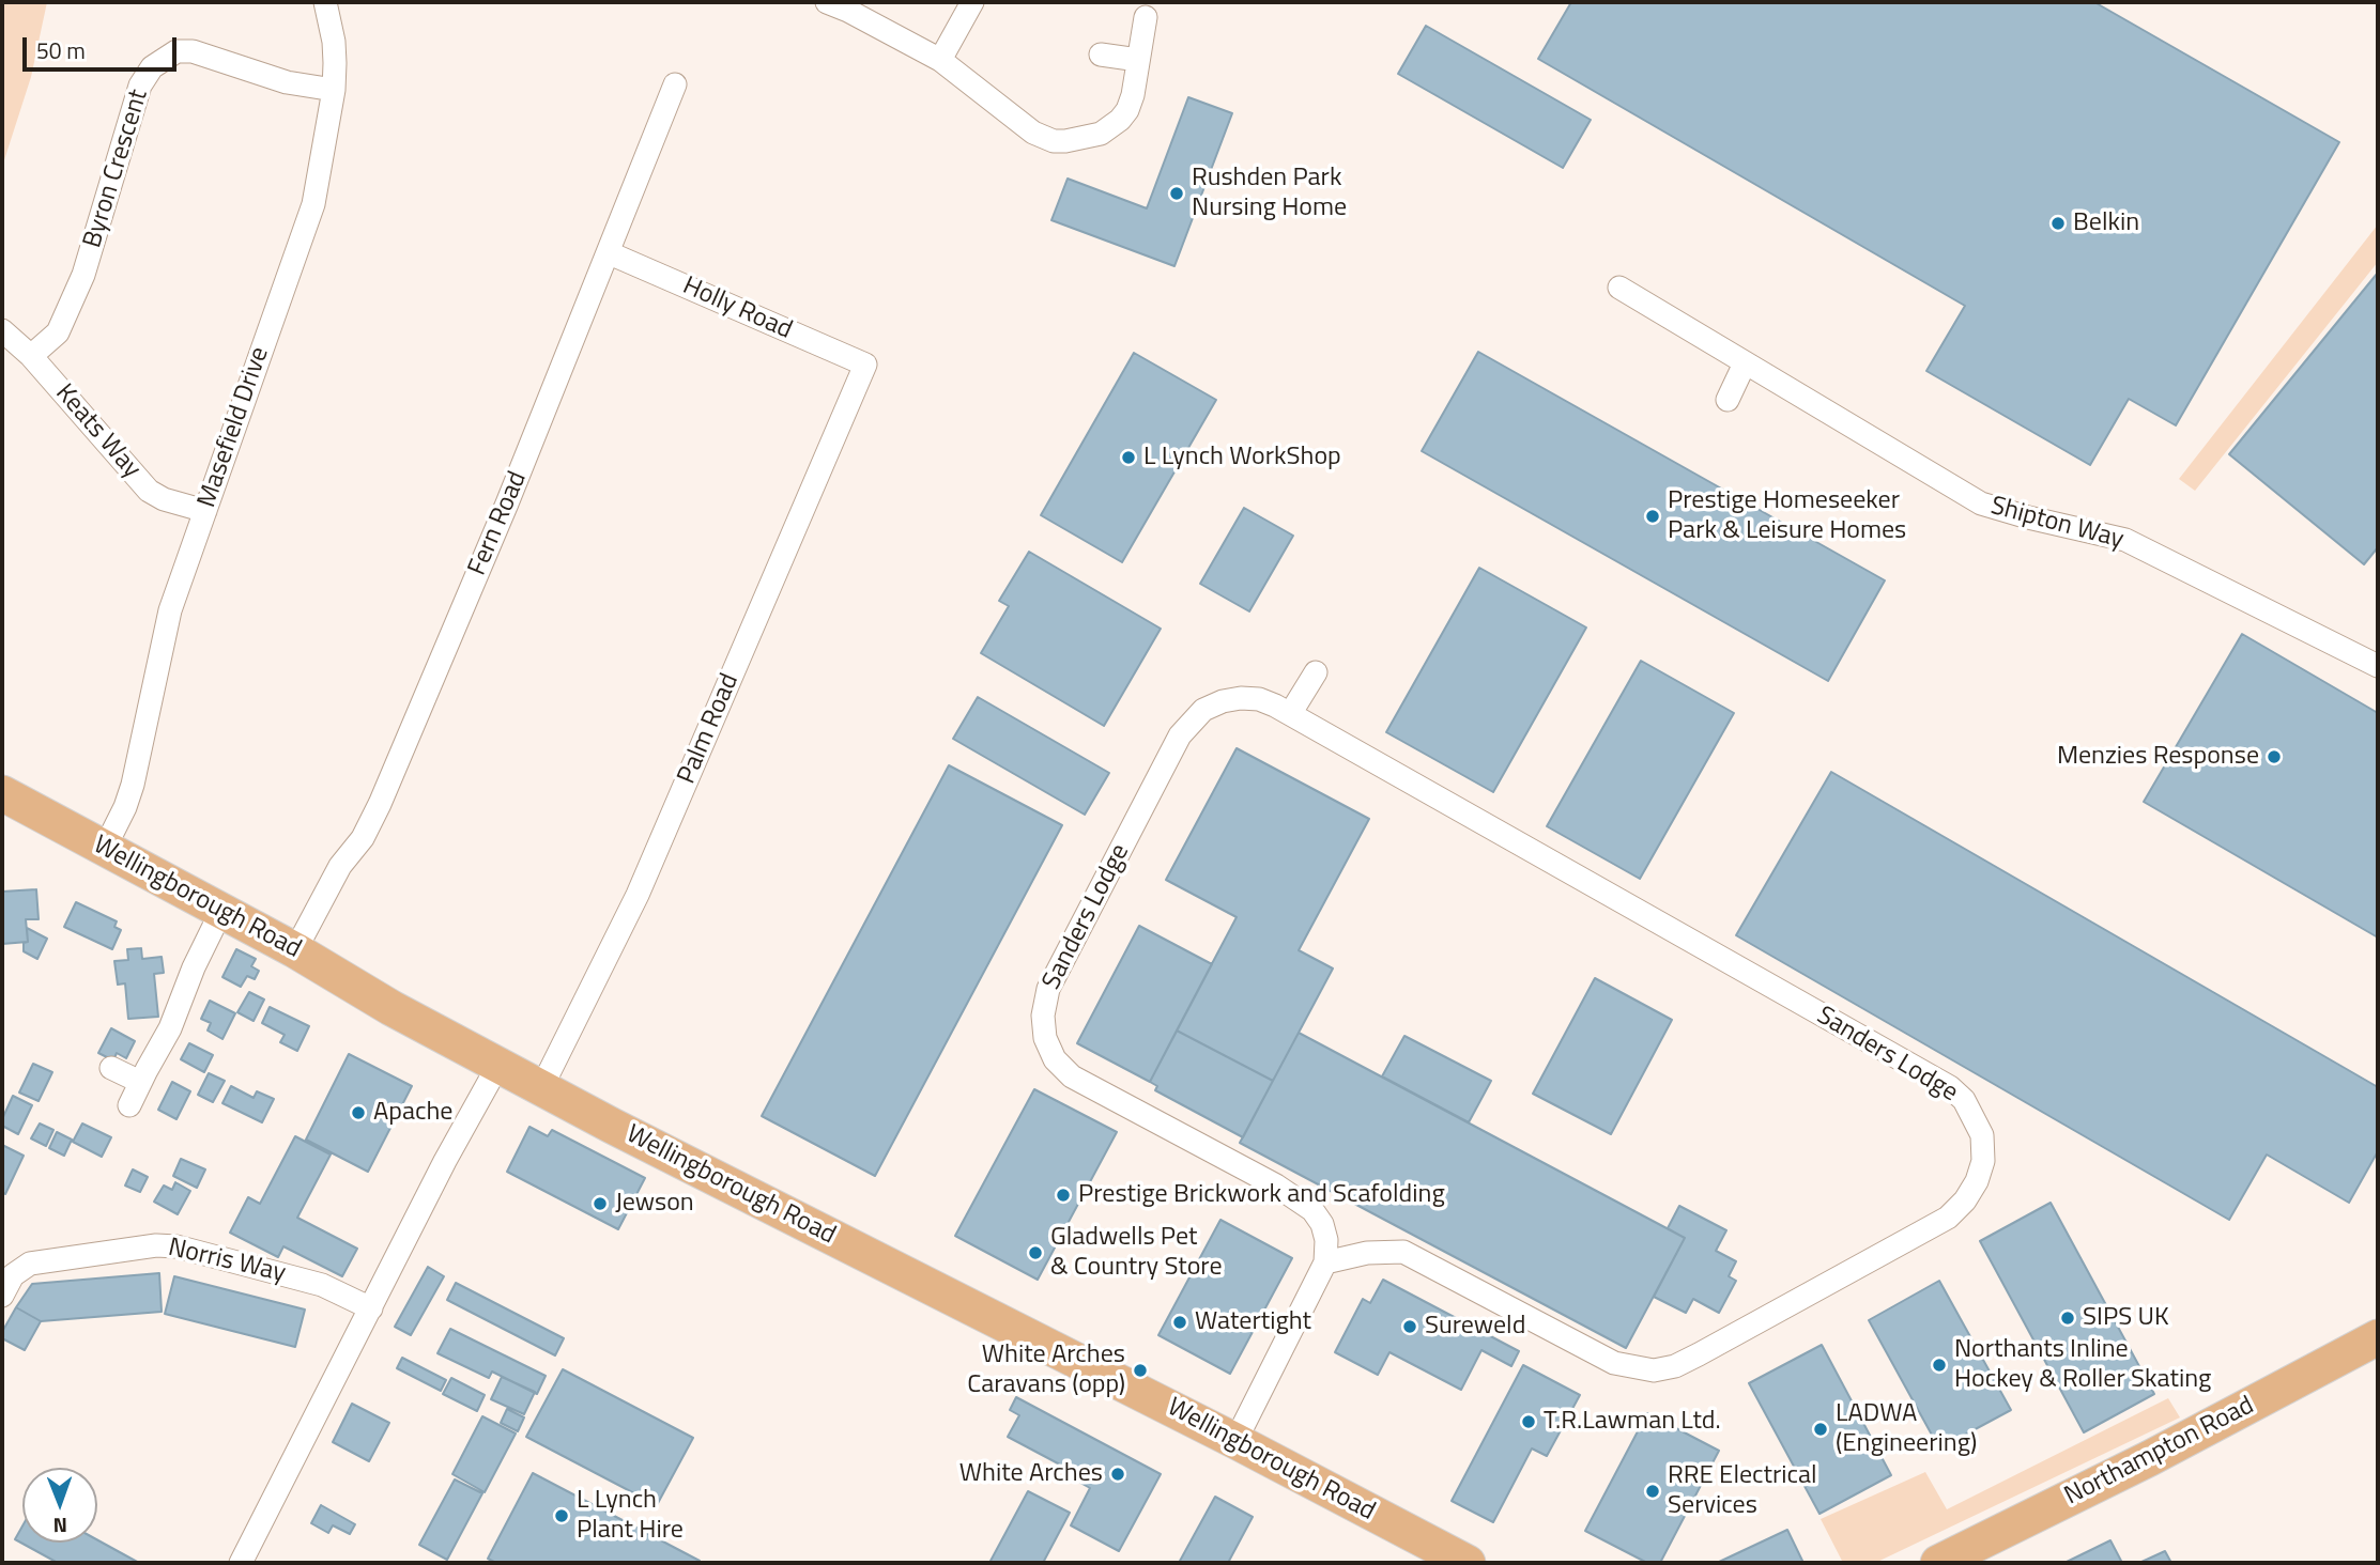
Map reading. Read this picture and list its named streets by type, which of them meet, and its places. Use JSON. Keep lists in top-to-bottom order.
{
  "streets": {
    "main road": ["Wellingborough Road", "Northampton Road"],
    "street": [
      "Byron Crescent",
      "Holly Road",
      "Masefield Drive",
      "Keats Way",
      "Fern Road",
      "Shipton Way",
      "Palm Road",
      "Sanders Lodge",
      "Norris Way"
    ]
  },
  "crossings": [
    ["Byron Crescent", "Masefield Drive"],
    ["Byron Crescent", "Keats Way"],
    ["Holly Road", "Fern Road"],
    ["Holly Road", "Palm Road"],
    ["Masefield Drive", "Keats Way"],
    ["Masefield Drive", "Wellingborough Road"],
    ["Fern Road", "Wellingborough Road"],
    ["Palm Road", "Wellingborough Road"]
  ],
  "places": [
    "Rushden Park Nursing Home",
    "Belkin",
    "L Lynch WorkShop",
    "Prestige Homeseeker Park & Leisure Homes",
    "Menzies Response",
    "Apache",
    "Prestige Brickwork and Scafolding",
    "Jewson",
    "Gladwells Pet & Country Store",
    "SIPS UK",
    "Watertight",
    "Sureweld",
    "Northants Inline Hockey & Roller Skating",
    "White Arches Caravans (opp)",
    "T.R.Lawman Ltd.",
    "LADWA (Engineering)",
    "White Arches",
    "RRE Electrical Services",
    "L Lynch Plant Hire"
  ],
  "scale_bar": "50 m",
  "north": "bottom"
}
